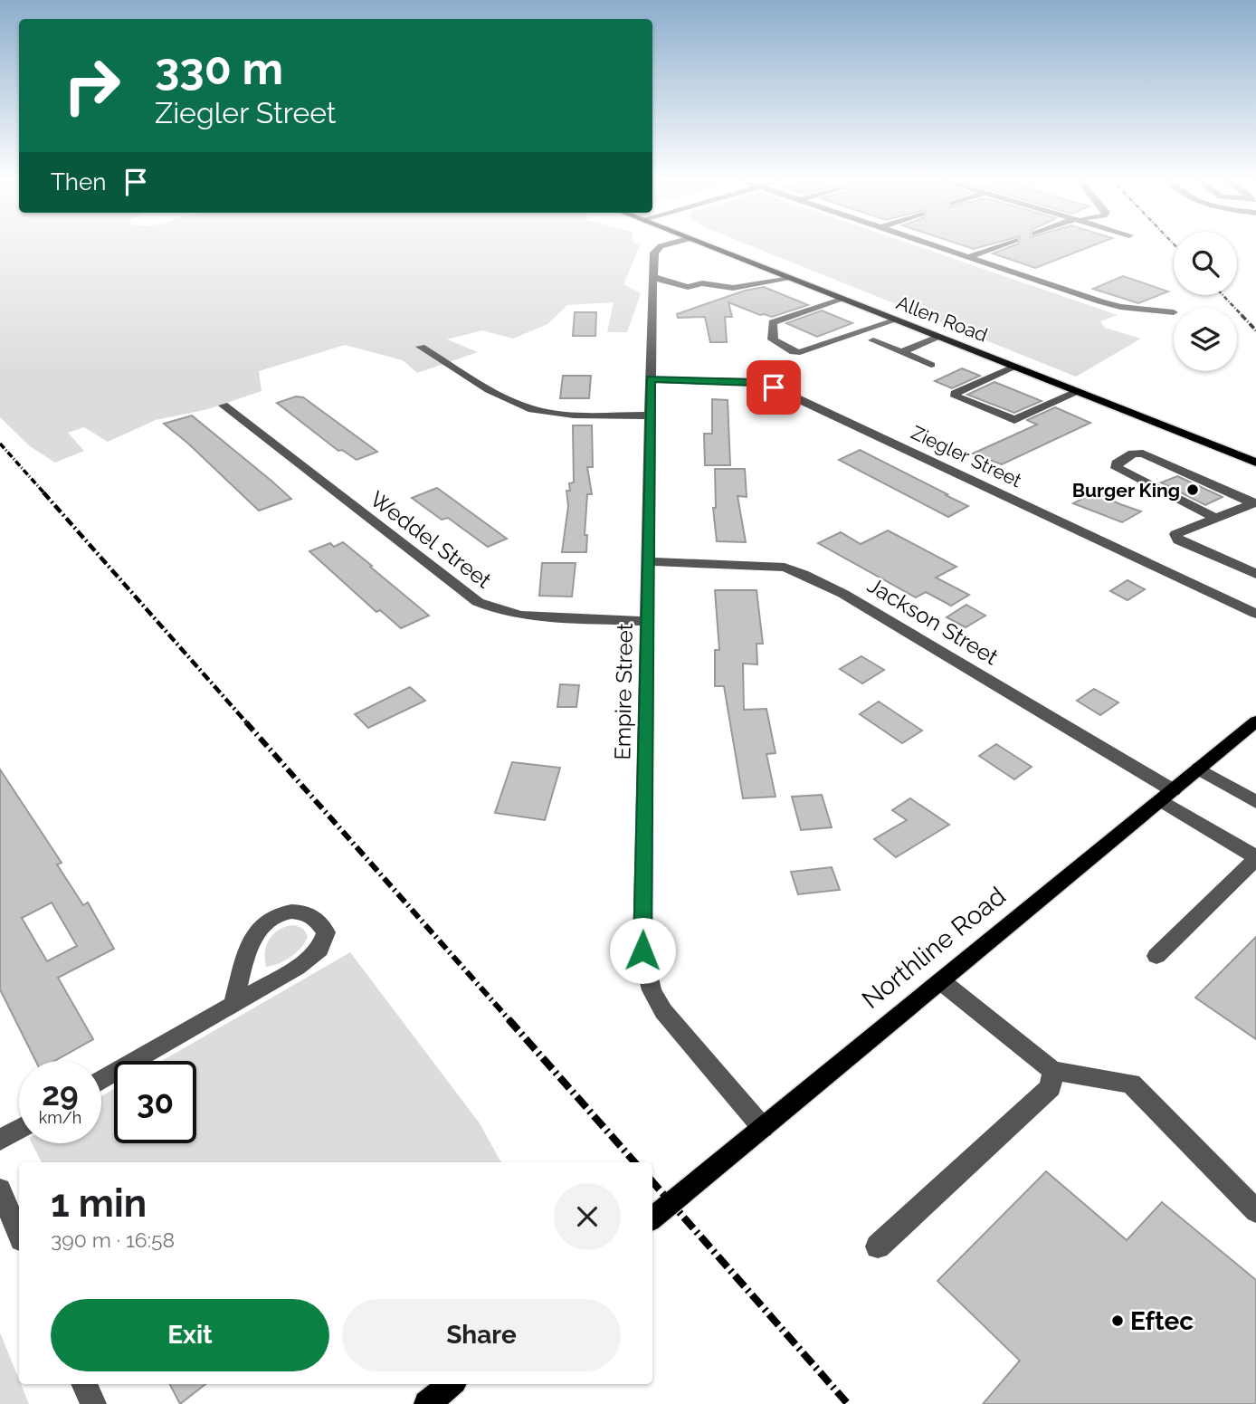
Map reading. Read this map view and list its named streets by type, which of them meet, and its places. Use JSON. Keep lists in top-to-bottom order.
{
  "streets": {
    "main road": ["Allen Road", "Northline Road"],
    "street": [
      "Ziegler Street",
      "Weddel Street",
      "Jackson Street",
      "Empire Street"
    ]
  },
  "crossings": [
    ["Ziegler Street", "Empire Street"],
    ["Weddel Street", "Empire Street"],
    ["Jackson Street", "Empire Street"],
    ["Jackson Street", "Northline Road"],
    ["Empire Street", "Northline Road"]
  ],
  "places": ["Burger King", "Eftec"],
  "page": {
    "turn": ["330 m", "Ziegler Street"],
    "then": "Then",
    "speed": "29 km/h",
    "limit": "30",
    "heading": ["1 min", "390 m · 16:58"],
    "buttons": ["Exit", "Share"]
  }
}
